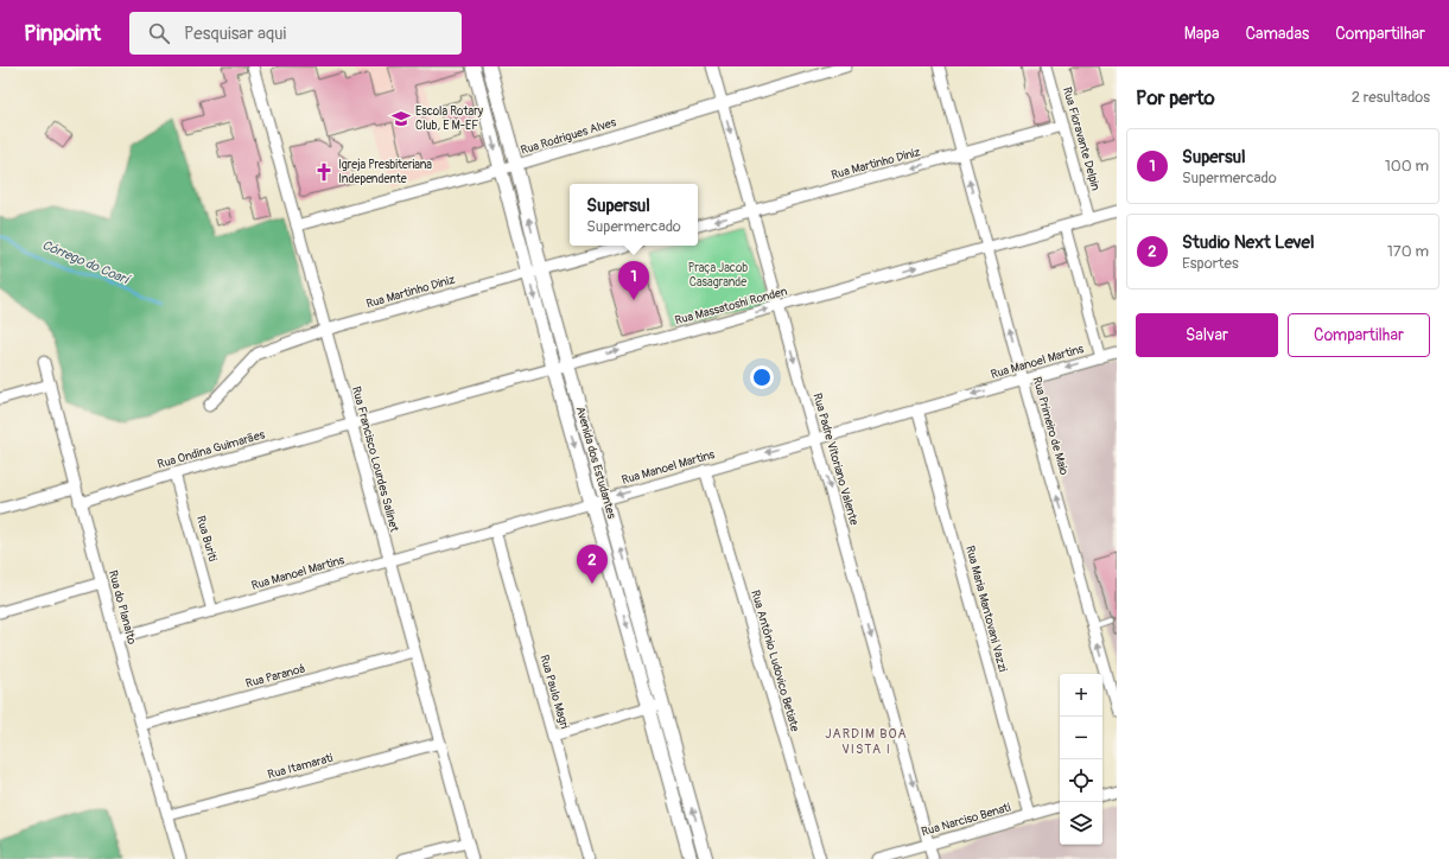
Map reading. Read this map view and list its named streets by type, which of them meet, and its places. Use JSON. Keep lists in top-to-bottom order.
{
  "streets": {
    "street": [
      "Rua Rodrigues Alves",
      "Rua Fioravante Delpin",
      "Rua Martinho Diniz",
      "Rua Massatoshi Ronden",
      "Rua Manoel Martins",
      "Rua Primeiro de Maio",
      "Rua Ondina Guimarães",
      "Rua Francisco Lourdes Salinet",
      "Rua Padre Vitoriano Valente",
      "Avenida dos Estudantes",
      "Rua Buriti",
      "Rua do Planalto",
      "Rua Maria Mantovani Vazzi",
      "Rua Antônio Ludovico Betiate",
      "Rua Paranoá",
      "Rua Paulo Magri",
      "Rua Itamarati",
      "Rua Narciso Benati"
    ]
  },
  "crossings": [
    ["Rua Rodrigues Alves", "Rua Francisco Lourdes Salinet"],
    ["Rua Rodrigues Alves", "Rua Padre Vitoriano Valente"],
    ["Rua Rodrigues Alves", "Avenida dos Estudantes"],
    ["Rua Fioravante Delpin", "Rua Martinho Diniz"],
    ["Rua Fioravante Delpin", "Rua Massatoshi Ronden"],
    ["Rua Martinho Diniz", "Rua Primeiro de Maio"],
    ["Rua Martinho Diniz", "Rua Francisco Lourdes Salinet"],
    ["Rua Martinho Diniz", "Rua Padre Vitoriano Valente"],
    ["Rua Martinho Diniz", "Avenida dos Estudantes"],
    ["Rua Massatoshi Ronden", "Rua Primeiro de Maio"],
    ["Rua Massatoshi Ronden", "Rua Ondina Guimarães"],
    ["Rua Massatoshi Ronden", "Rua Francisco Lourdes Salinet"],
    ["Rua Massatoshi Ronden", "Rua Padre Vitoriano Valente"],
    ["Rua Massatoshi Ronden", "Avenida dos Estudantes"],
    ["Rua Manoel Martins", "Rua Primeiro de Maio"],
    ["Rua Manoel Martins", "Rua Francisco Lourdes Salinet"],
    ["Rua Manoel Martins", "Rua Padre Vitoriano Valente"],
    ["Rua Manoel Martins", "Avenida dos Estudantes"],
    ["Rua Manoel Martins", "Rua Buriti"],
    ["Rua Manoel Martins", "Rua do Planalto"],
    ["Rua Manoel Martins", "Rua Maria Mantovani Vazzi"],
    ["Rua Manoel Martins", "Rua Antônio Ludovico Betiate"],
    ["Rua Manoel Martins", "Rua Paulo Magri"],
    ["Rua Ondina Guimarães", "Rua Francisco Lourdes Salinet"],
    ["Rua Ondina Guimarães", "Rua Buriti"],
    ["Rua Ondina Guimarães", "Rua do Planalto"],
    ["Rua Francisco Lourdes Salinet", "Rua Paranoá"],
    ["Rua Francisco Lourdes Salinet", "Rua Itamarati"],
    ["Rua Padre Vitoriano Valente", "Rua Narciso Benati"],
    ["Rua do Planalto", "Rua Paranoá"],
    ["Rua do Planalto", "Rua Itamarati"],
    ["Rua Maria Mantovani Vazzi", "Rua Narciso Benati"]
  ],
  "one_way": [
    "Rua Massatoshi Ronden",
    "Rua Manoel Martins",
    "Rua Primeiro de Maio",
    "Rua Padre Vitoriano Valente"
  ],
  "districts": ["JARDIM BOA VISTA I"],
  "water": ["Córrego do Coarí"],
  "parks": ["Praça Jacob Casagrande"],
  "places": {
    "school or university": ["Escola Rotary Club, E M-EF"],
    "church": ["Igreja Presbiteriana Independente"]
  },
  "page": {
    "header": "Pinpoint",
    "search": "Pesquisar aqui",
    "nav": ["Mapa", "Camadas", "Compartilhar"],
    "heading": ["Por perto", "2 resultados"],
    "list": [
      {
        "mark": "1",
        "name": "Supersul",
        "note": "Supermercado",
        "value": "100 m"
      },
      {
        "mark": "2",
        "name": "Studio Next Level",
        "note": "Esportes",
        "value": "170 m"
      }
    ],
    "popup": ["Supersul", "Supermercado"],
    "pins": ["1", "2"],
    "buttons": ["Salvar", "Compartilhar"],
    "map_buttons": ["+", "−"]
  }
}
